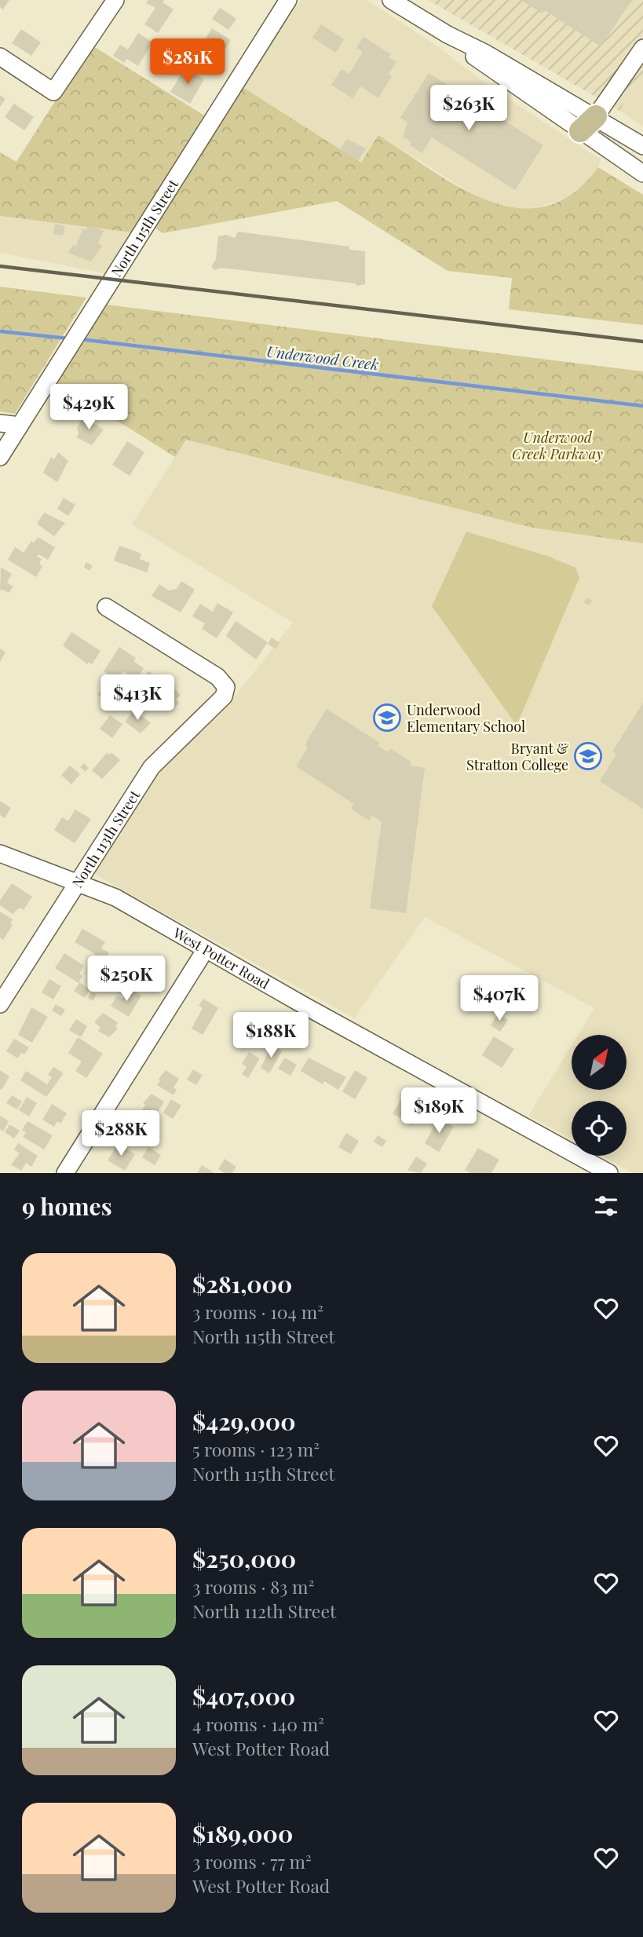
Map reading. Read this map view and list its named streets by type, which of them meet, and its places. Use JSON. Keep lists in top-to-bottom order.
{
  "streets": {
    "street": ["North 115th Street", "North 113th Street", "West Potter Road"]
  },
  "crossings": [
    ["North 113th Street", "West Potter Road"]
  ],
  "water": ["Underwood Creek"],
  "parks": ["Underwood Creek Parkway"],
  "places": {
    "school or university": ["Underwood Elementary School", "Bryant & Stratton College"]
  },
  "north": "top right",
  "page": {
    "price": [
      "$281K",
      "$263K",
      "$429K",
      "$413K",
      "$250K",
      "$407K",
      "$188K",
      "$189K",
      "$288K"
    ],
    "heading": "9 homes",
    "list": [
      {
        "name": "$281,000",
        "note": "3 rooms · 104 m² · North 115th Street"
      },
      {
        "name": "$429,000",
        "note": "5 rooms · 123 m² · North 115th Street"
      },
      {
        "name": "$250,000",
        "note": "3 rooms · 83 m² · North 112th Street"
      },
      {
        "name": "$407,000",
        "note": "4 rooms · 140 m² · West Potter Road"
      },
      {
        "name": "$189,000",
        "note": "3 rooms · 77 m² · West Potter Road"
      }
    ]
  }
}
